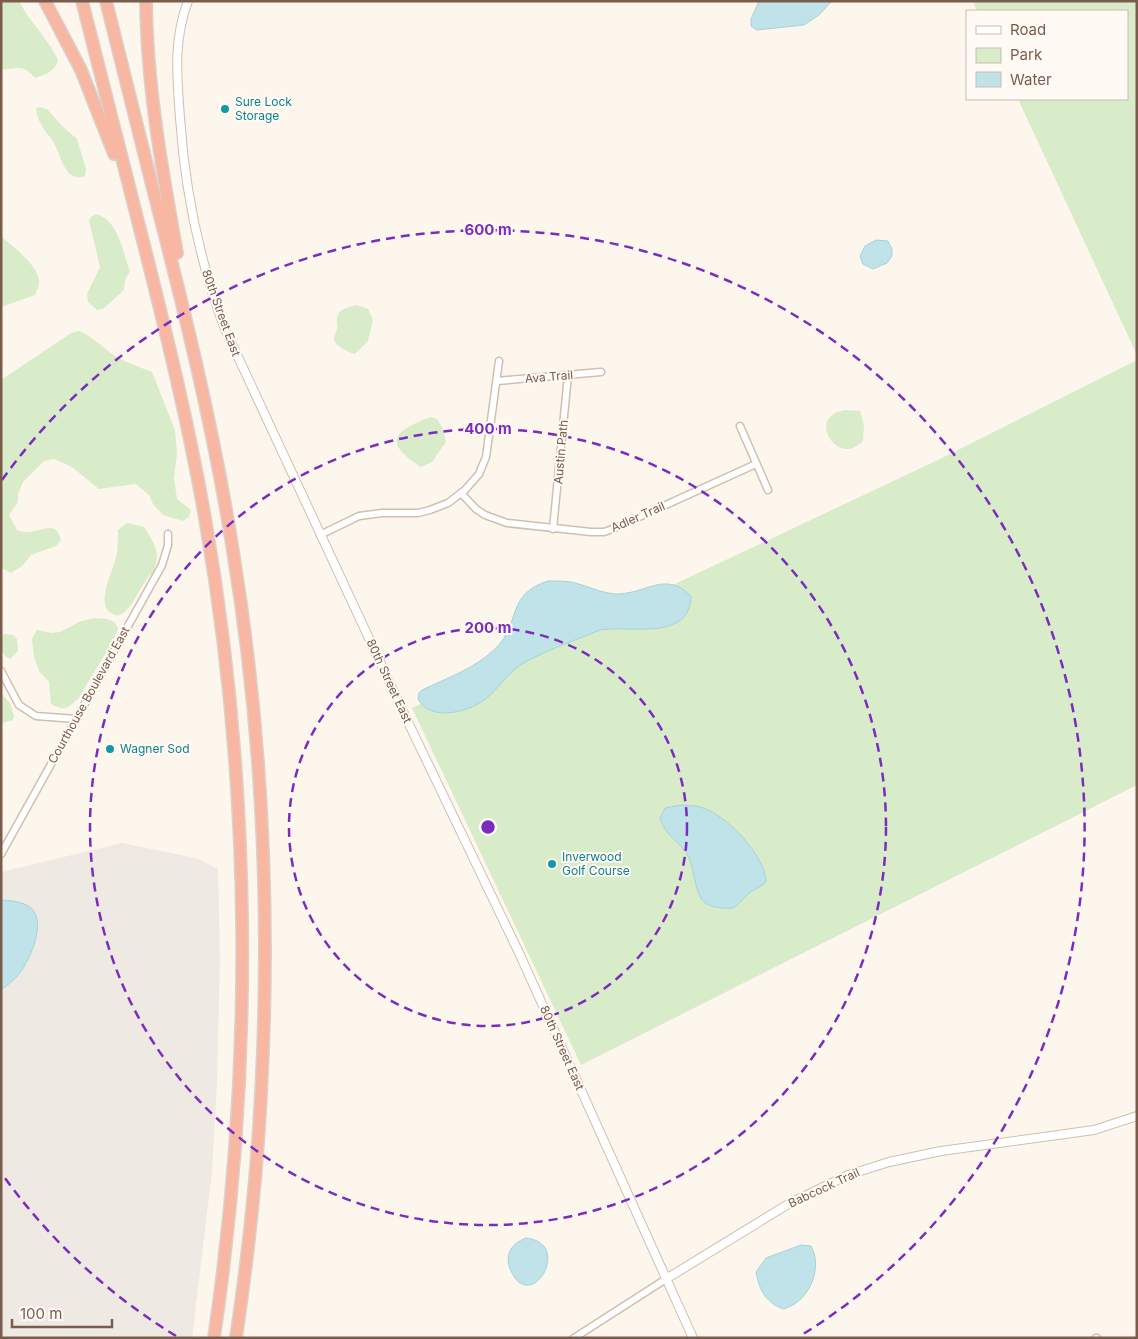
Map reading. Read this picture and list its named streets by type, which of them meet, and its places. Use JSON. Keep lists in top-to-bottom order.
{
  "streets": {
    "street": [
      "80th Street East",
      "Ava Trail",
      "Austin Path",
      "Adler Trail",
      "Courthouse Boulevard East",
      "Babcock Trail"
    ]
  },
  "crossings": [
    ["80th Street East", "Babcock Trail"],
    ["Ava Trail", "Austin Path"],
    ["Austin Path", "Adler Trail"]
  ],
  "places": ["Sure Lock Storage", "Wagner Sod", "Inverwood Golf Course"],
  "legend": ["Road", "Park", "Water"],
  "scale_bar": "100 m",
  "rings": ["600 m", "400 m", "200 m"]
}
